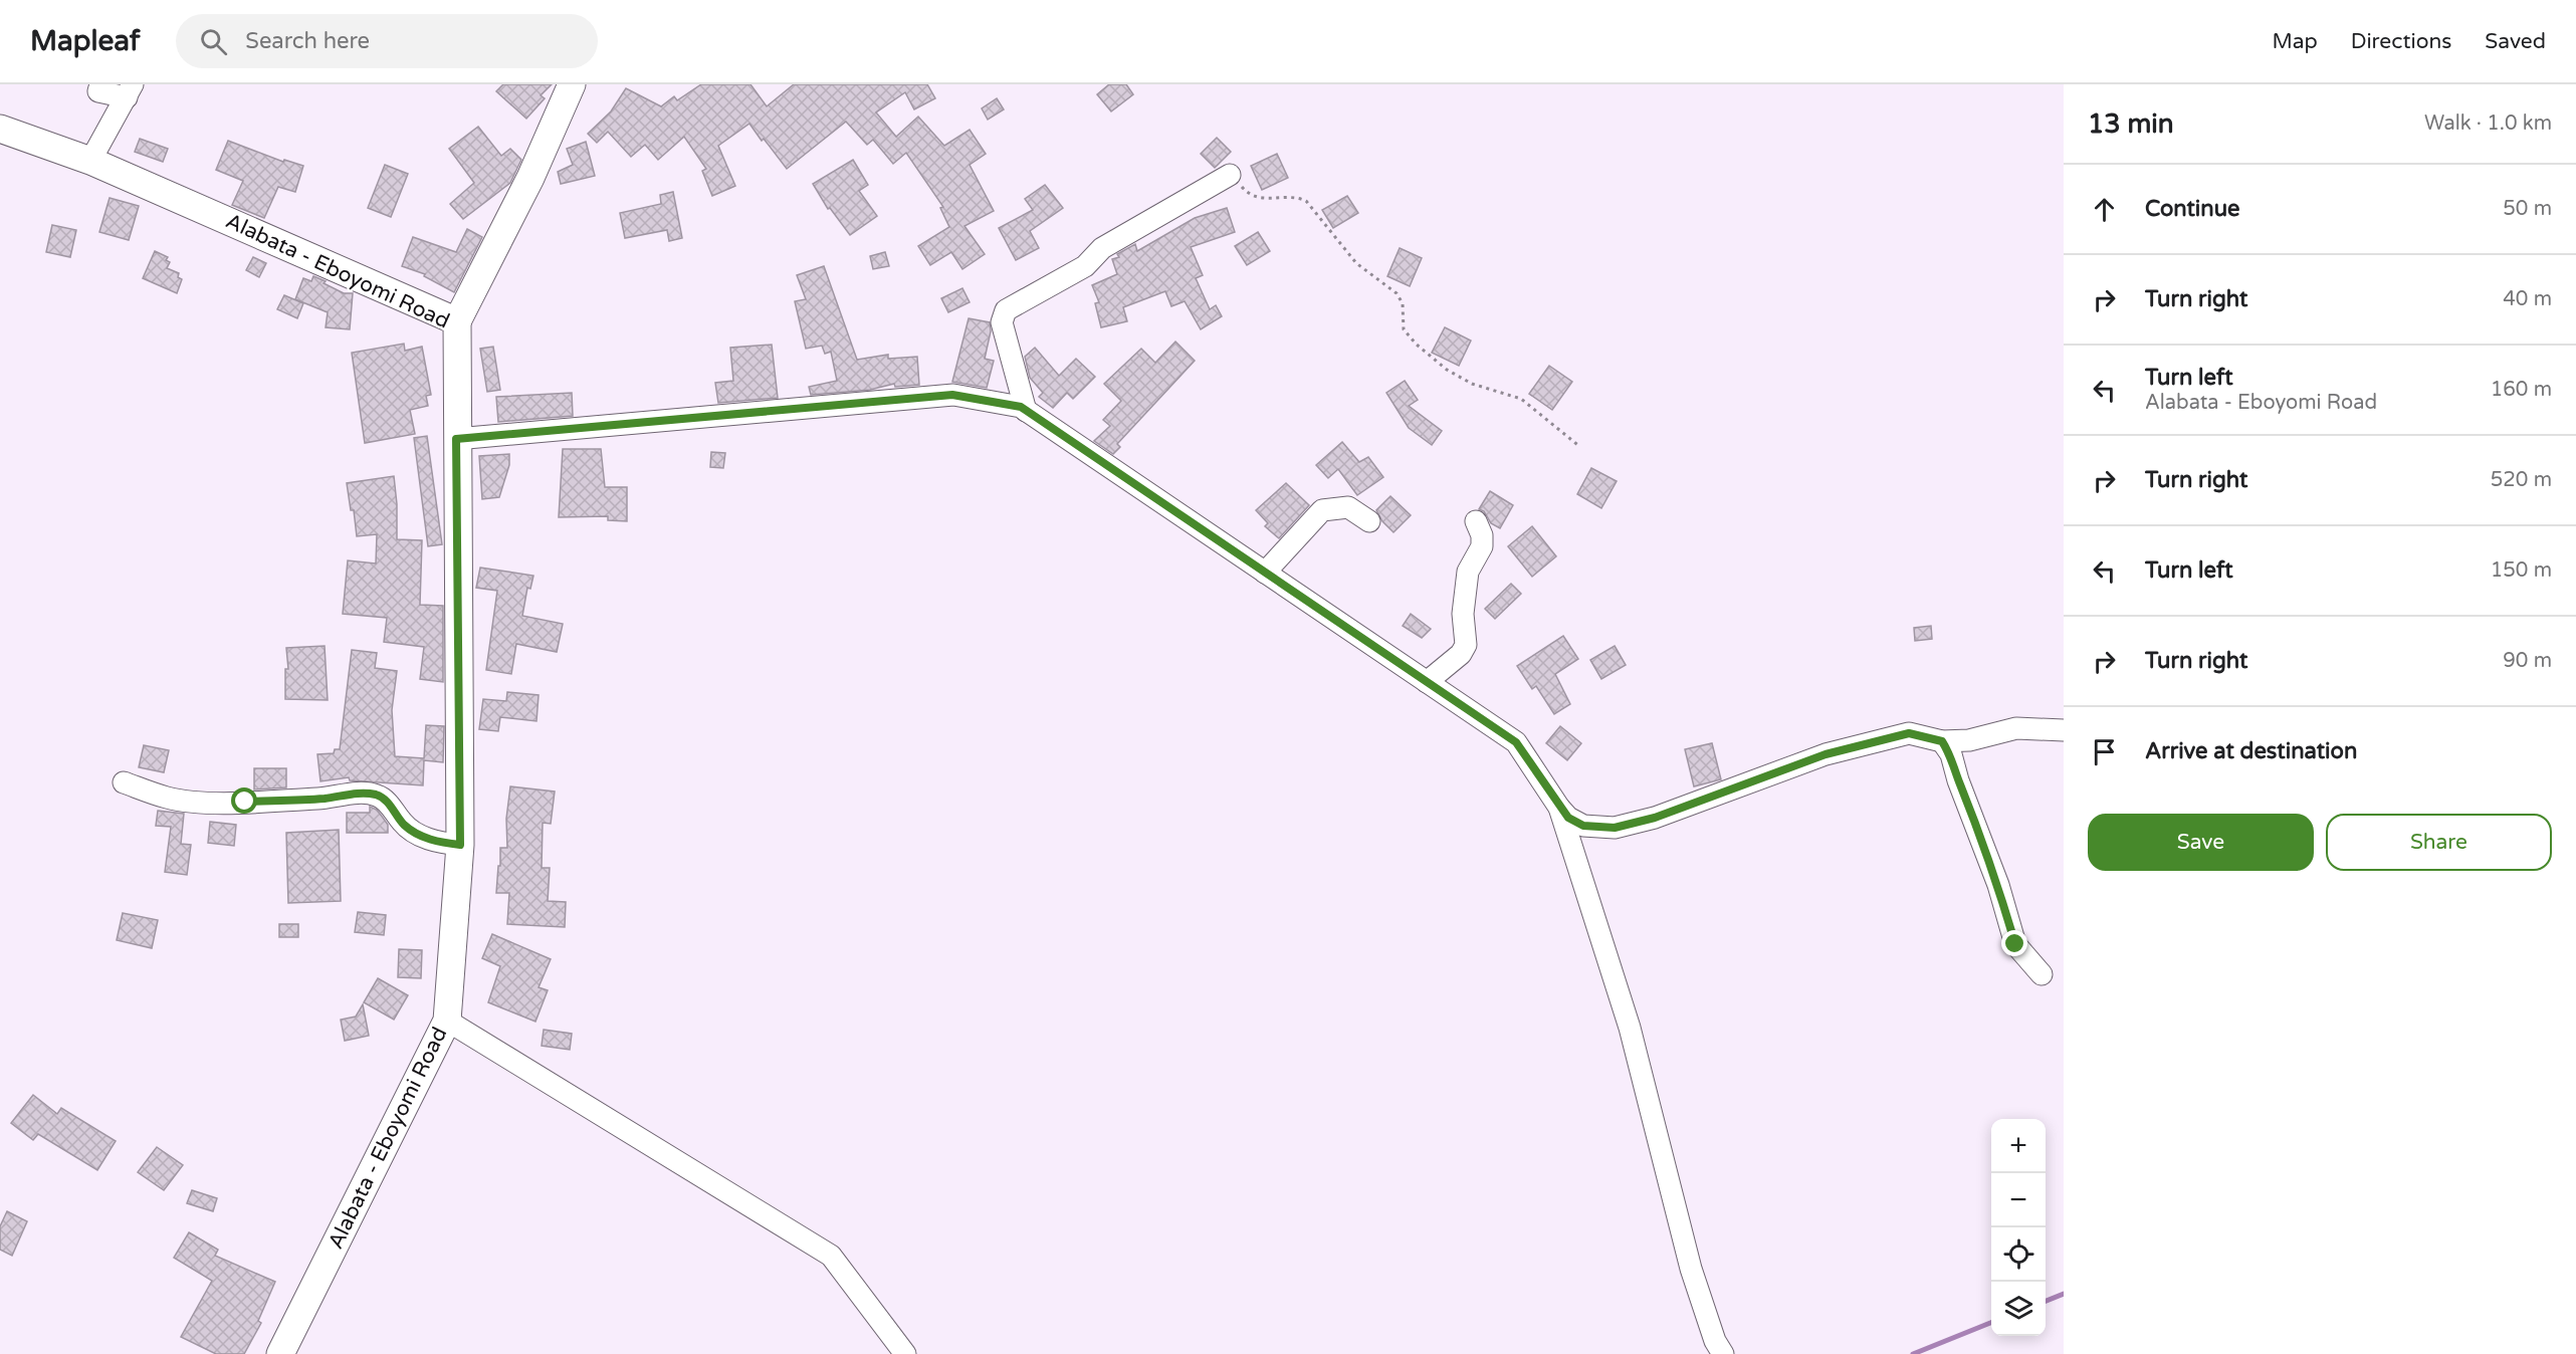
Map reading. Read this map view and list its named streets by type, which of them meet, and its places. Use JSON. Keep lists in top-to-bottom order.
{
  "streets": {
    "main road": ["Alabata - Eboyomi Road"]
  },
  "page": {
    "header": "Mapleaf",
    "search": "Search here",
    "nav": ["Map", "Directions", "Saved"],
    "heading": ["13 min", "Walk · 1.0 km"],
    "list": [
      ["Continue", "50 m"],
      ["Turn right", "40 m"],
      ["Turn left", "Alabata - Eboyomi Road", "160 m"],
      ["Turn right", "520 m"],
      ["Turn left", "150 m"],
      ["Turn right", "90 m"],
      "Arrive at destination"
    ],
    "buttons": ["Save", "Share"],
    "map_buttons": ["+", "−"]
  }
}
